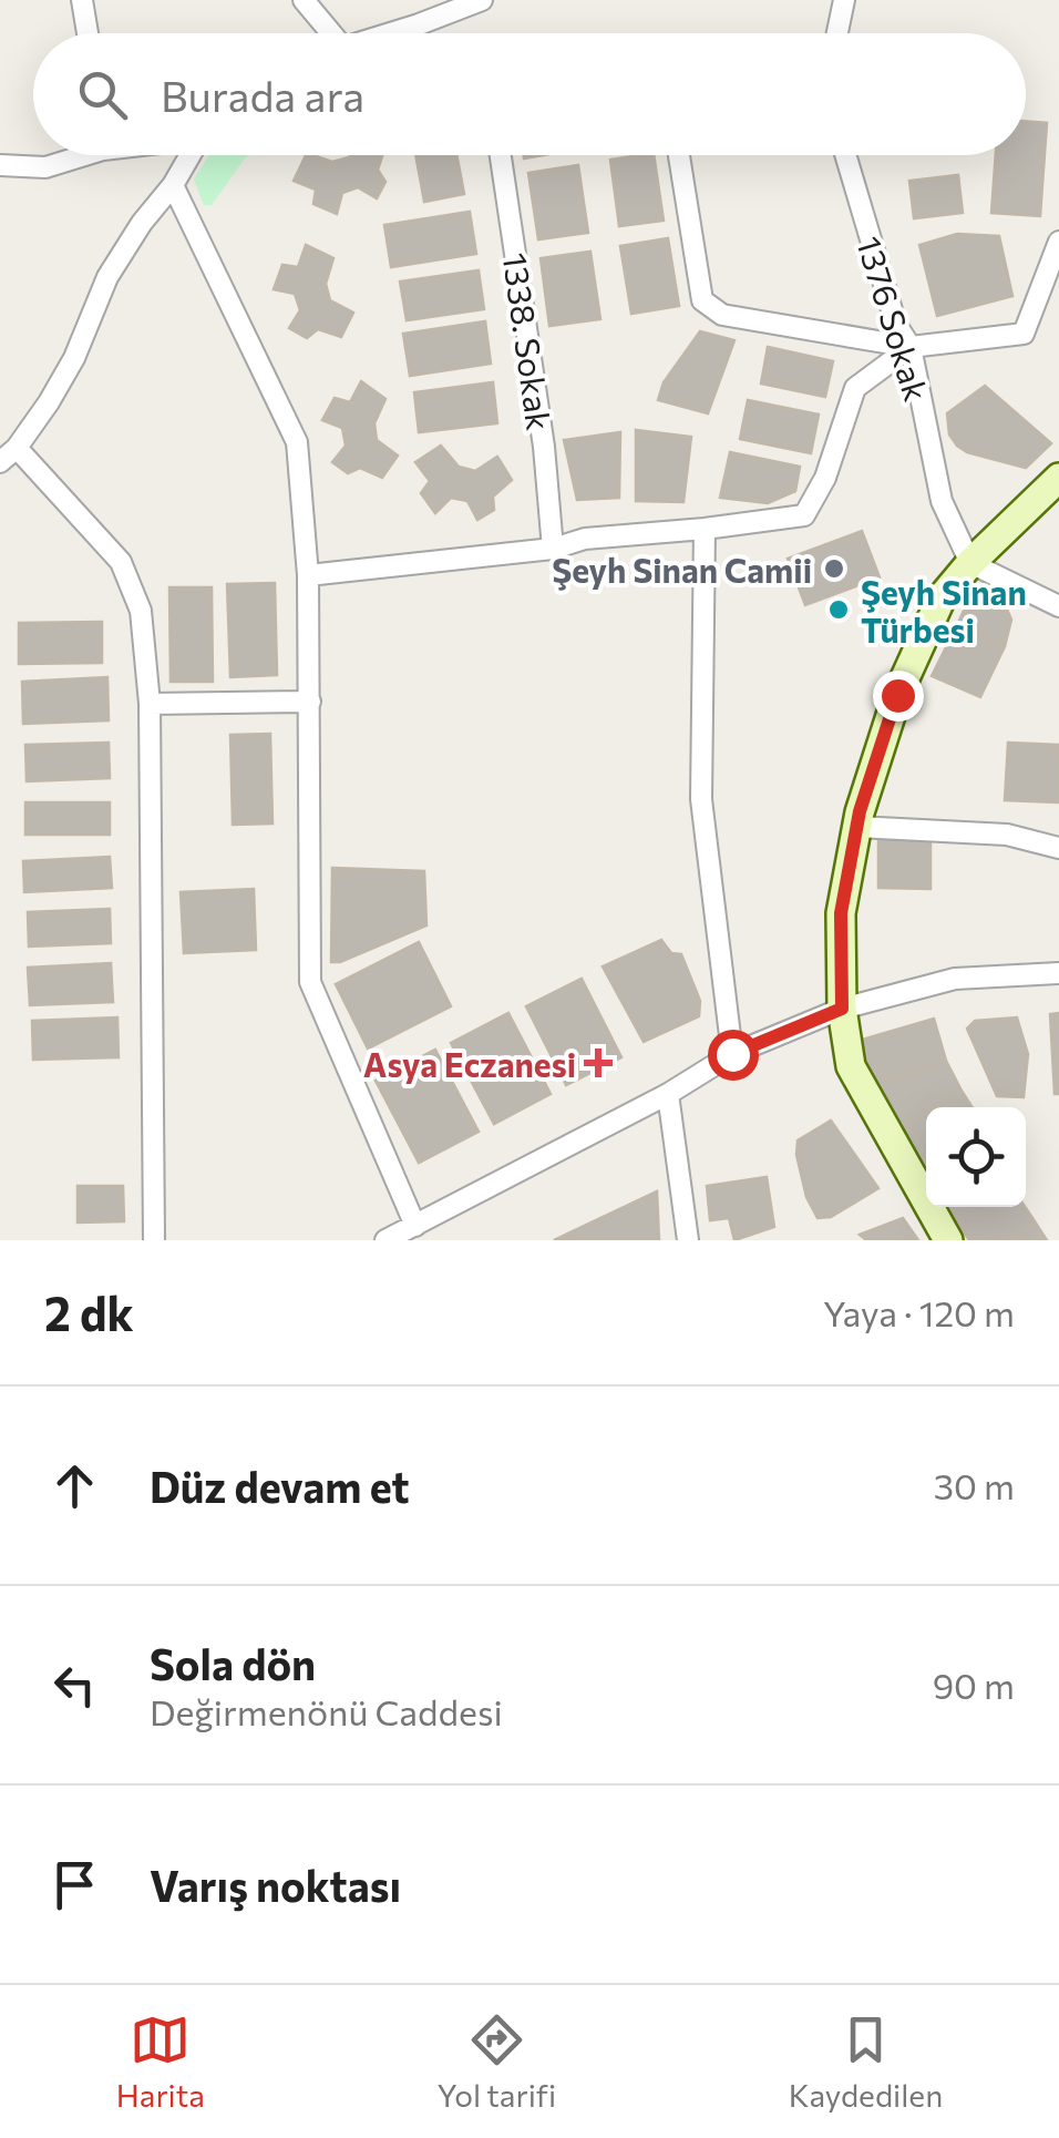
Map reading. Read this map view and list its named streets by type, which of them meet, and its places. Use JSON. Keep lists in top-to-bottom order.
{
  "streets": {
    "street": ["1376 Sokak", "1338. Sokak"]
  },
  "places": {
    "other": ["Şeyh Sinan Camii", "Şeyh Sinan Türbesi"],
    "health": ["Asya Eczanesi"]
  },
  "page": {
    "search": "Burada ara",
    "heading": ["2 dk", "Yaya · 120 m"],
    "list": [
      ["Düz devam et", "30 m"],
      ["Sola dön", "Değirmenönü Caddesi", "90 m"],
      "Varış noktası"
    ],
    "nav": ["Harita", "Yol tarifi", "Kaydedilen"]
  }
}
